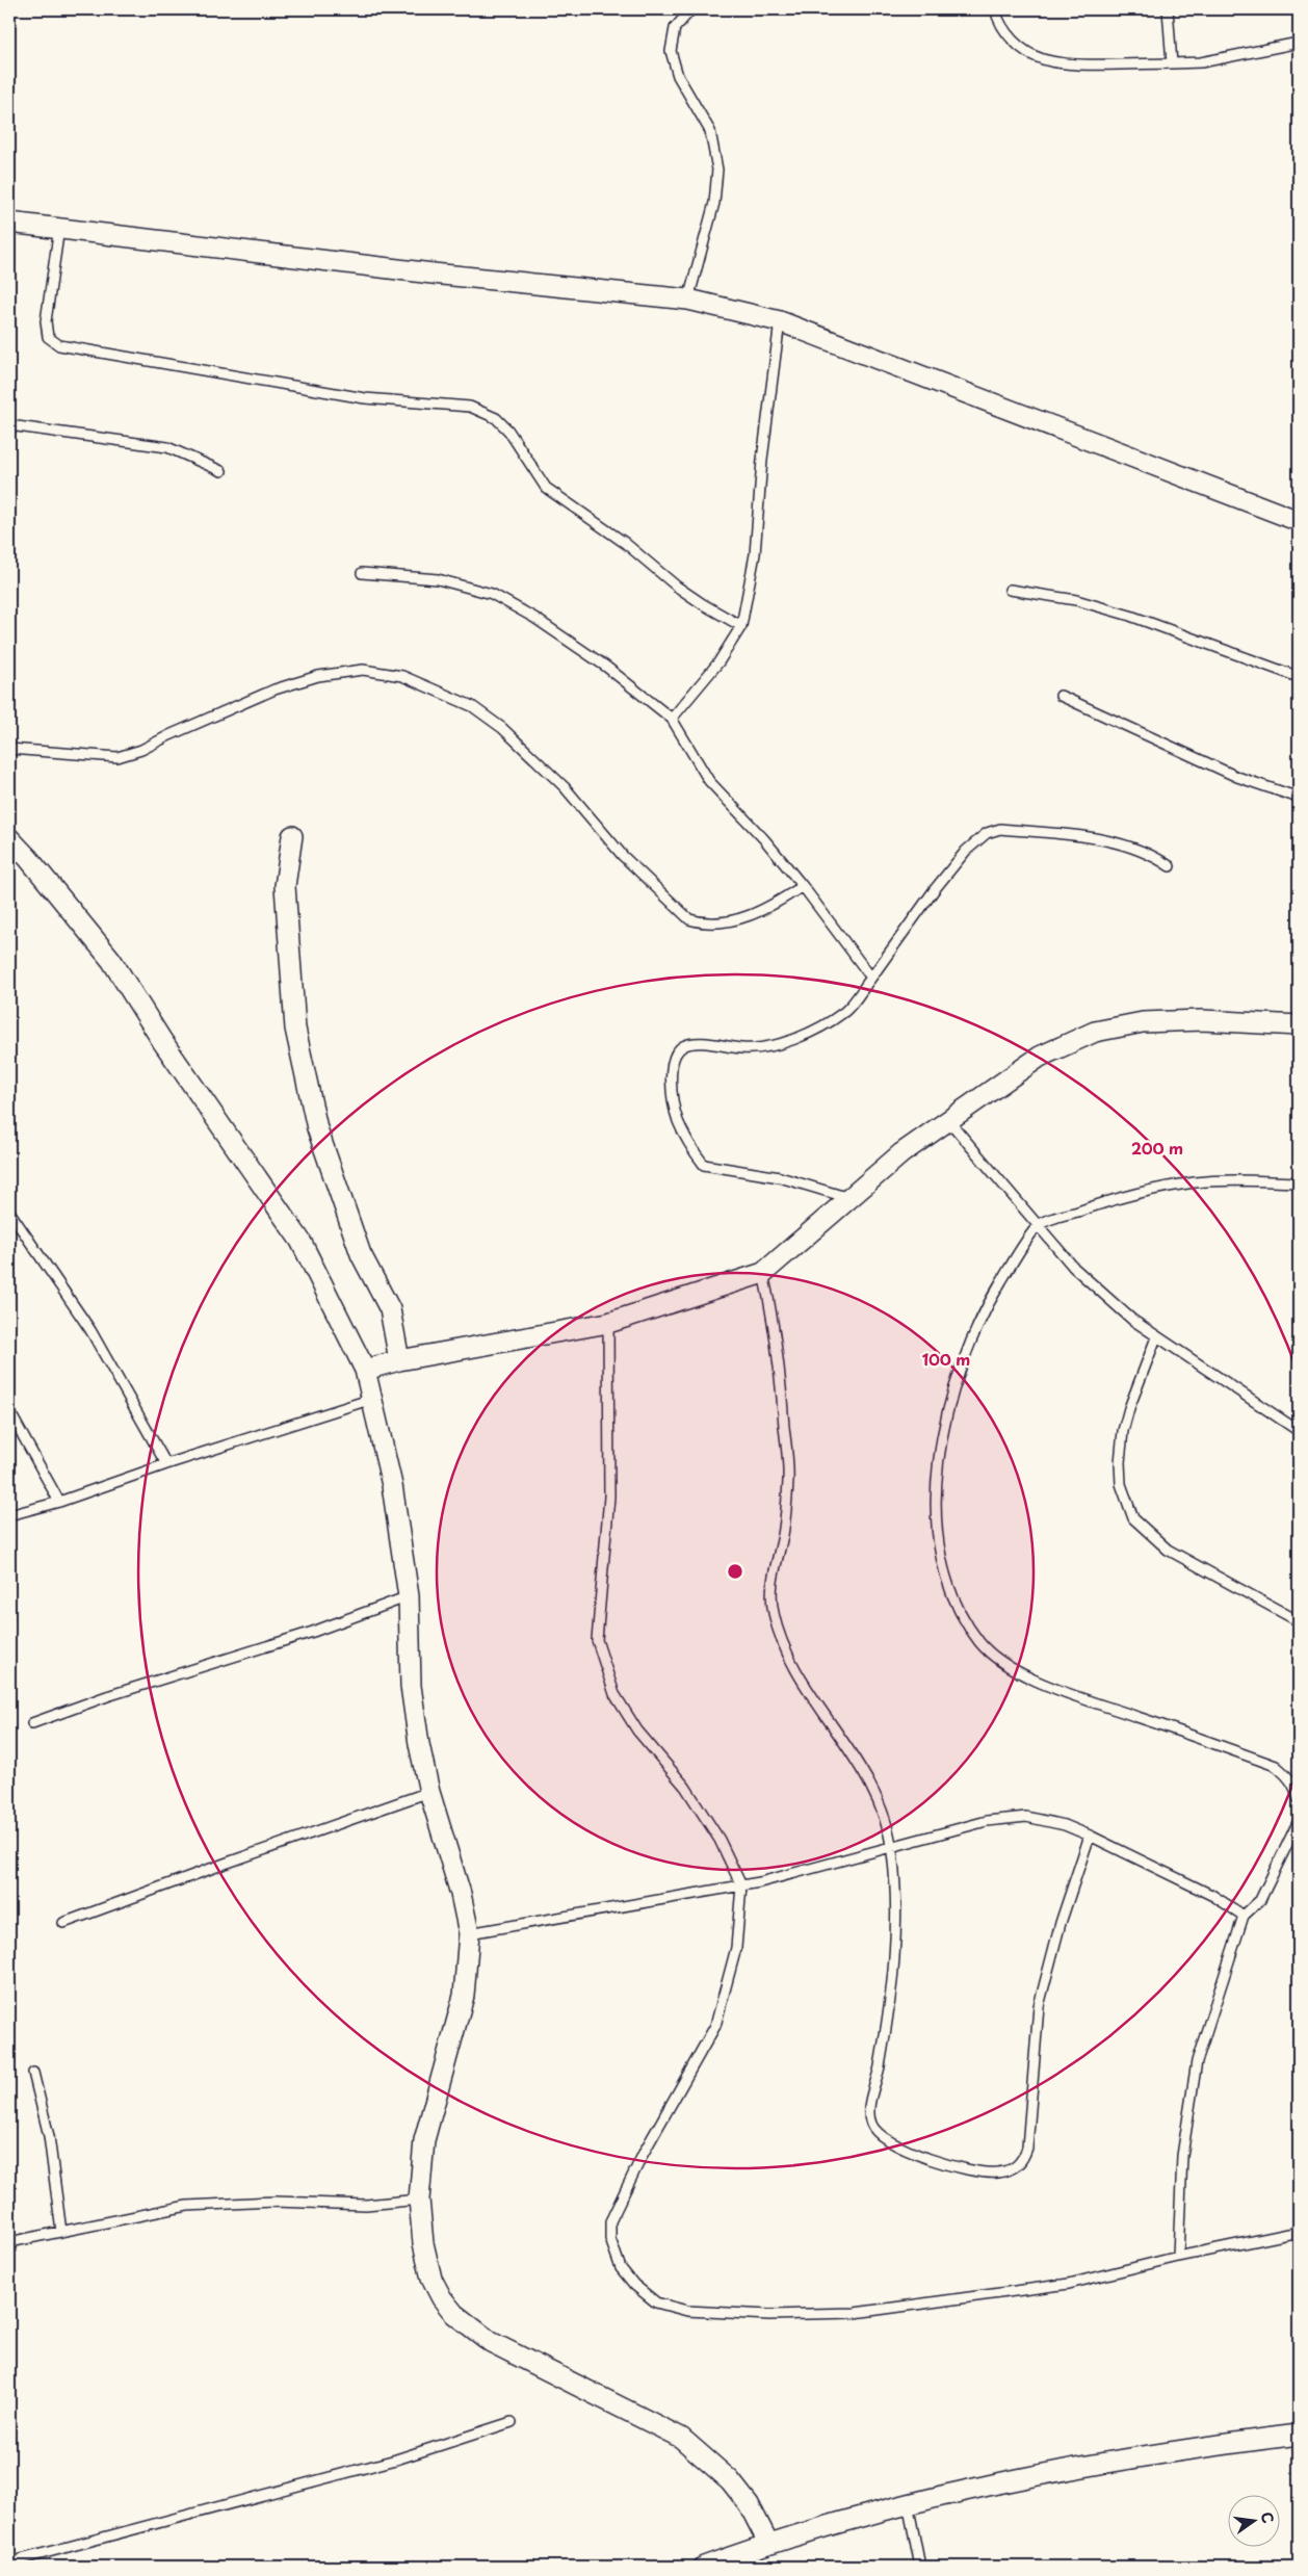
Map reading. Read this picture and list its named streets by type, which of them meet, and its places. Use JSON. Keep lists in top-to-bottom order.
{
  "north": "right",
  "rings": ["200 m", "100 m"]
}
